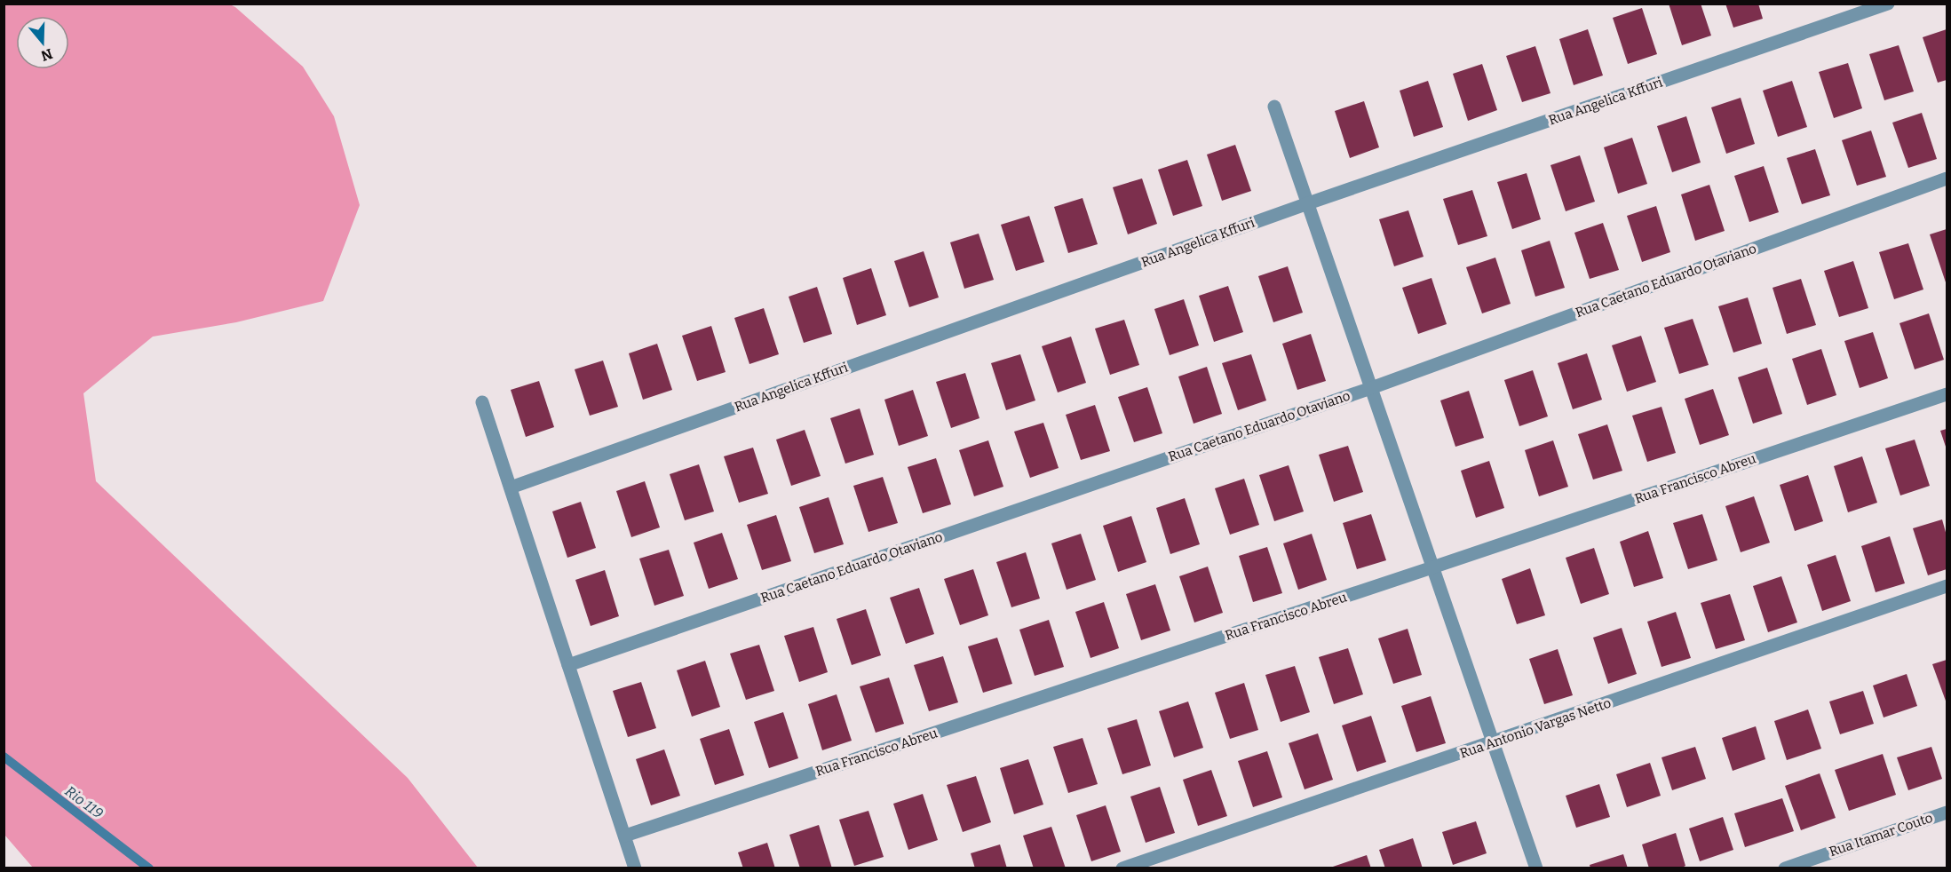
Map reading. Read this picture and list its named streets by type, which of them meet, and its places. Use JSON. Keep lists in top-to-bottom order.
{
  "streets": {
    "street": [
      "Rua Angelica Kffuri",
      "Rua Caetano Eduardo Otaviano",
      "Rua Francisco Abreu",
      "Rua Antonio Vargas Netto",
      "Rua Itamar Couto"
    ]
  },
  "water": ["Rio 119"],
  "north": "bottom"
}
